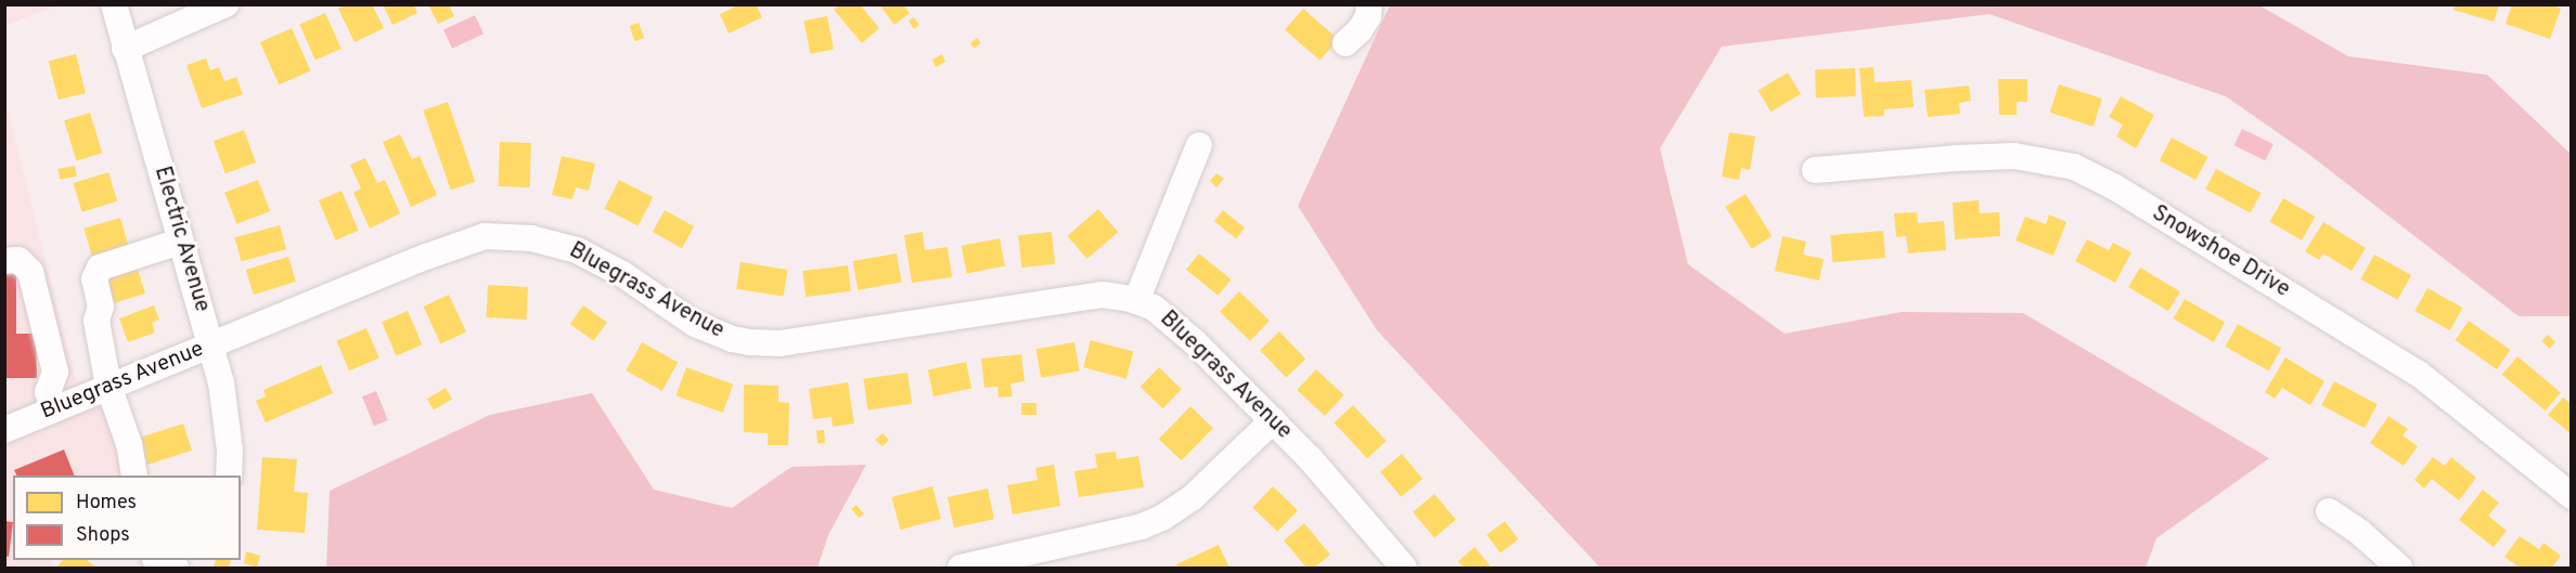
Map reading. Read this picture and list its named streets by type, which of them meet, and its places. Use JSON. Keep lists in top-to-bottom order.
{
  "streets": {
    "street": ["Electric Avenue", "Snowshoe Drive", "Bluegrass Avenue"]
  },
  "crossings": [
    ["Electric Avenue", "Bluegrass Avenue"]
  ],
  "legend": ["Homes", "Shops"]
}
